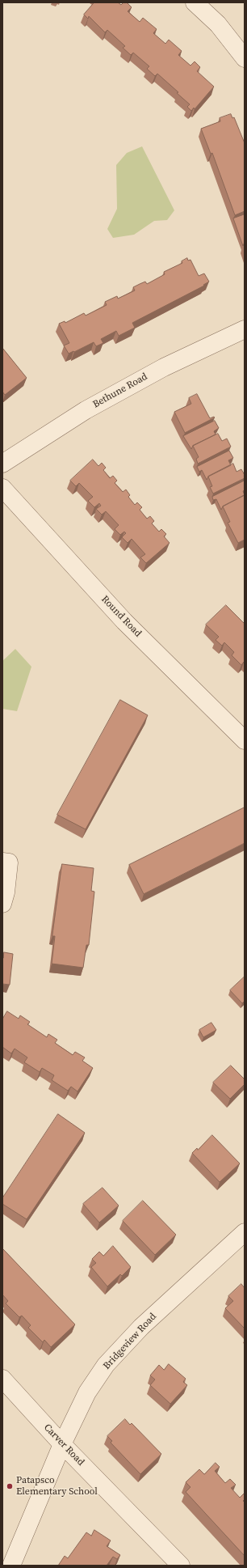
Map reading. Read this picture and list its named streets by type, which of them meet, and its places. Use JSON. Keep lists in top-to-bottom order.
{
  "streets": {
    "street": [
      "Bethune Road",
      "Round Road",
      "Bridgeview Road",
      "Carver Road"
    ]
  },
  "crossings": [
    ["Bridgeview Road", "Carver Road"]
  ],
  "places": ["Patapsco Elementary School"]
}
